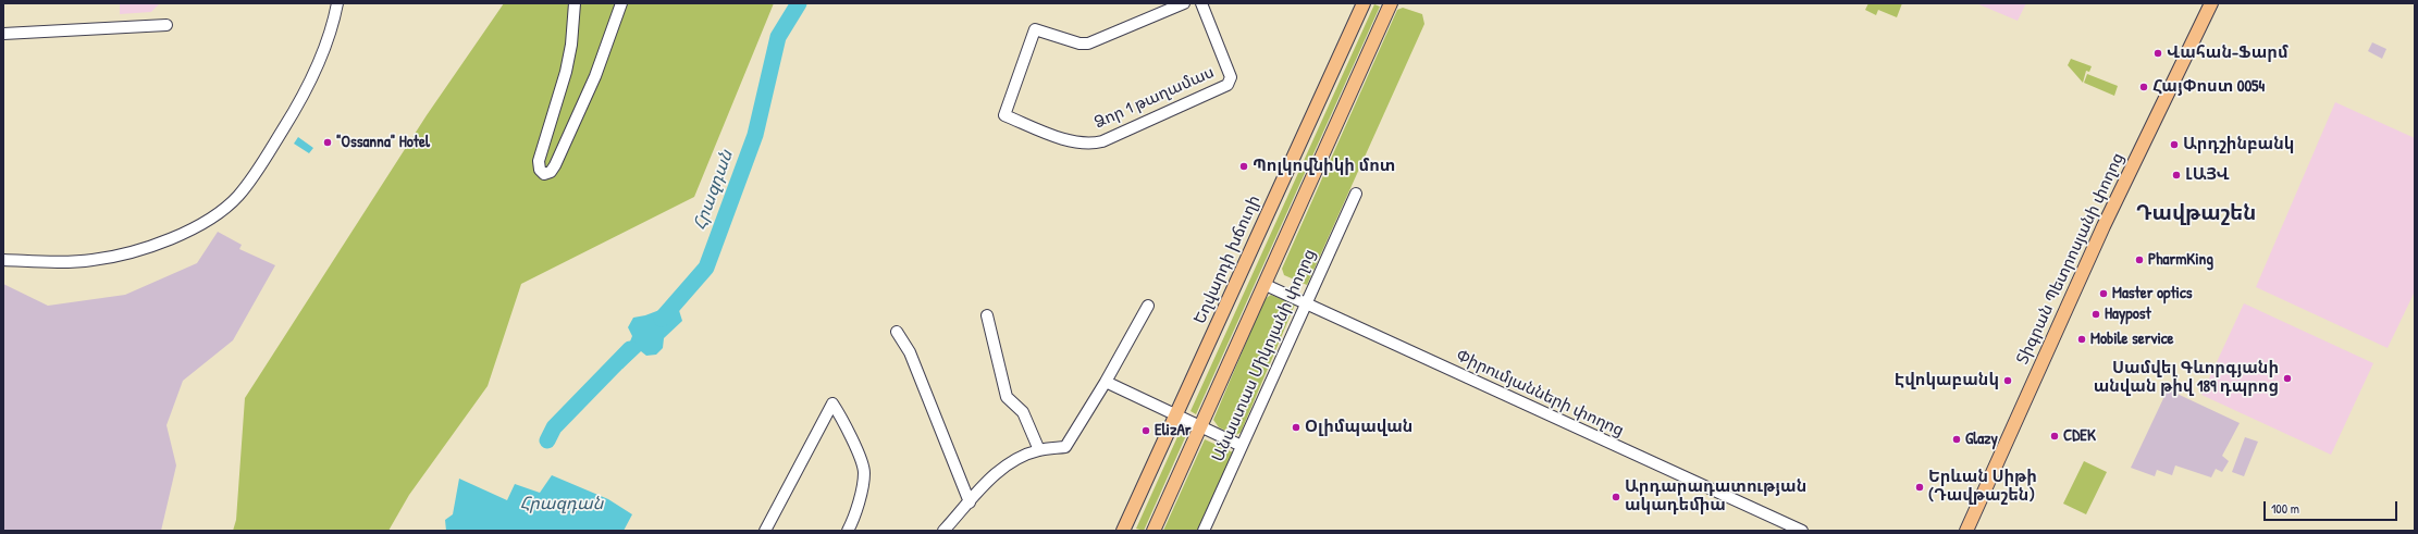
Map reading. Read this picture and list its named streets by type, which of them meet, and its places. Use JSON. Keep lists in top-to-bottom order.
{
  "streets": {
    "main road": ["Տիգրան Պետրոսյանի փողոց", "Եղվարդի խճուղի"],
    "street": ["Ձոր 1 թաղամաս", "Անաստաս Միկոյանի փողոց", "Փիրումյանների փողոց"]
  },
  "crossings": [
    ["Անաստաս Միկոյանի փողոց", "Փիրումյանների փողոց"]
  ],
  "districts": ["Դավթաշեն"],
  "water": ["Հրազդան"],
  "places": [
    "Վահան-Ֆարմ",
    "ՀայՓոստ 0054",
    "\"Ossanna\" Hotel",
    "Արդշինբանկ",
    "Պոլկովնիկի մոտ",
    "ԼԱՅՎ",
    "PharmKing",
    "Master optics",
    "Haypost",
    "Mobile service",
    "Սամվել Գևորգյանի անվան թիվ 189 դպրոց",
    "Էվոկաբանկ",
    "Օլիմպավան",
    "ElizAr",
    "CDEK",
    "Glazy",
    "Երևան Սիթի (Դավթաշեն)",
    "Արդարադատության ակադեմիա"
  ],
  "scale_bar": "100 m"
}
